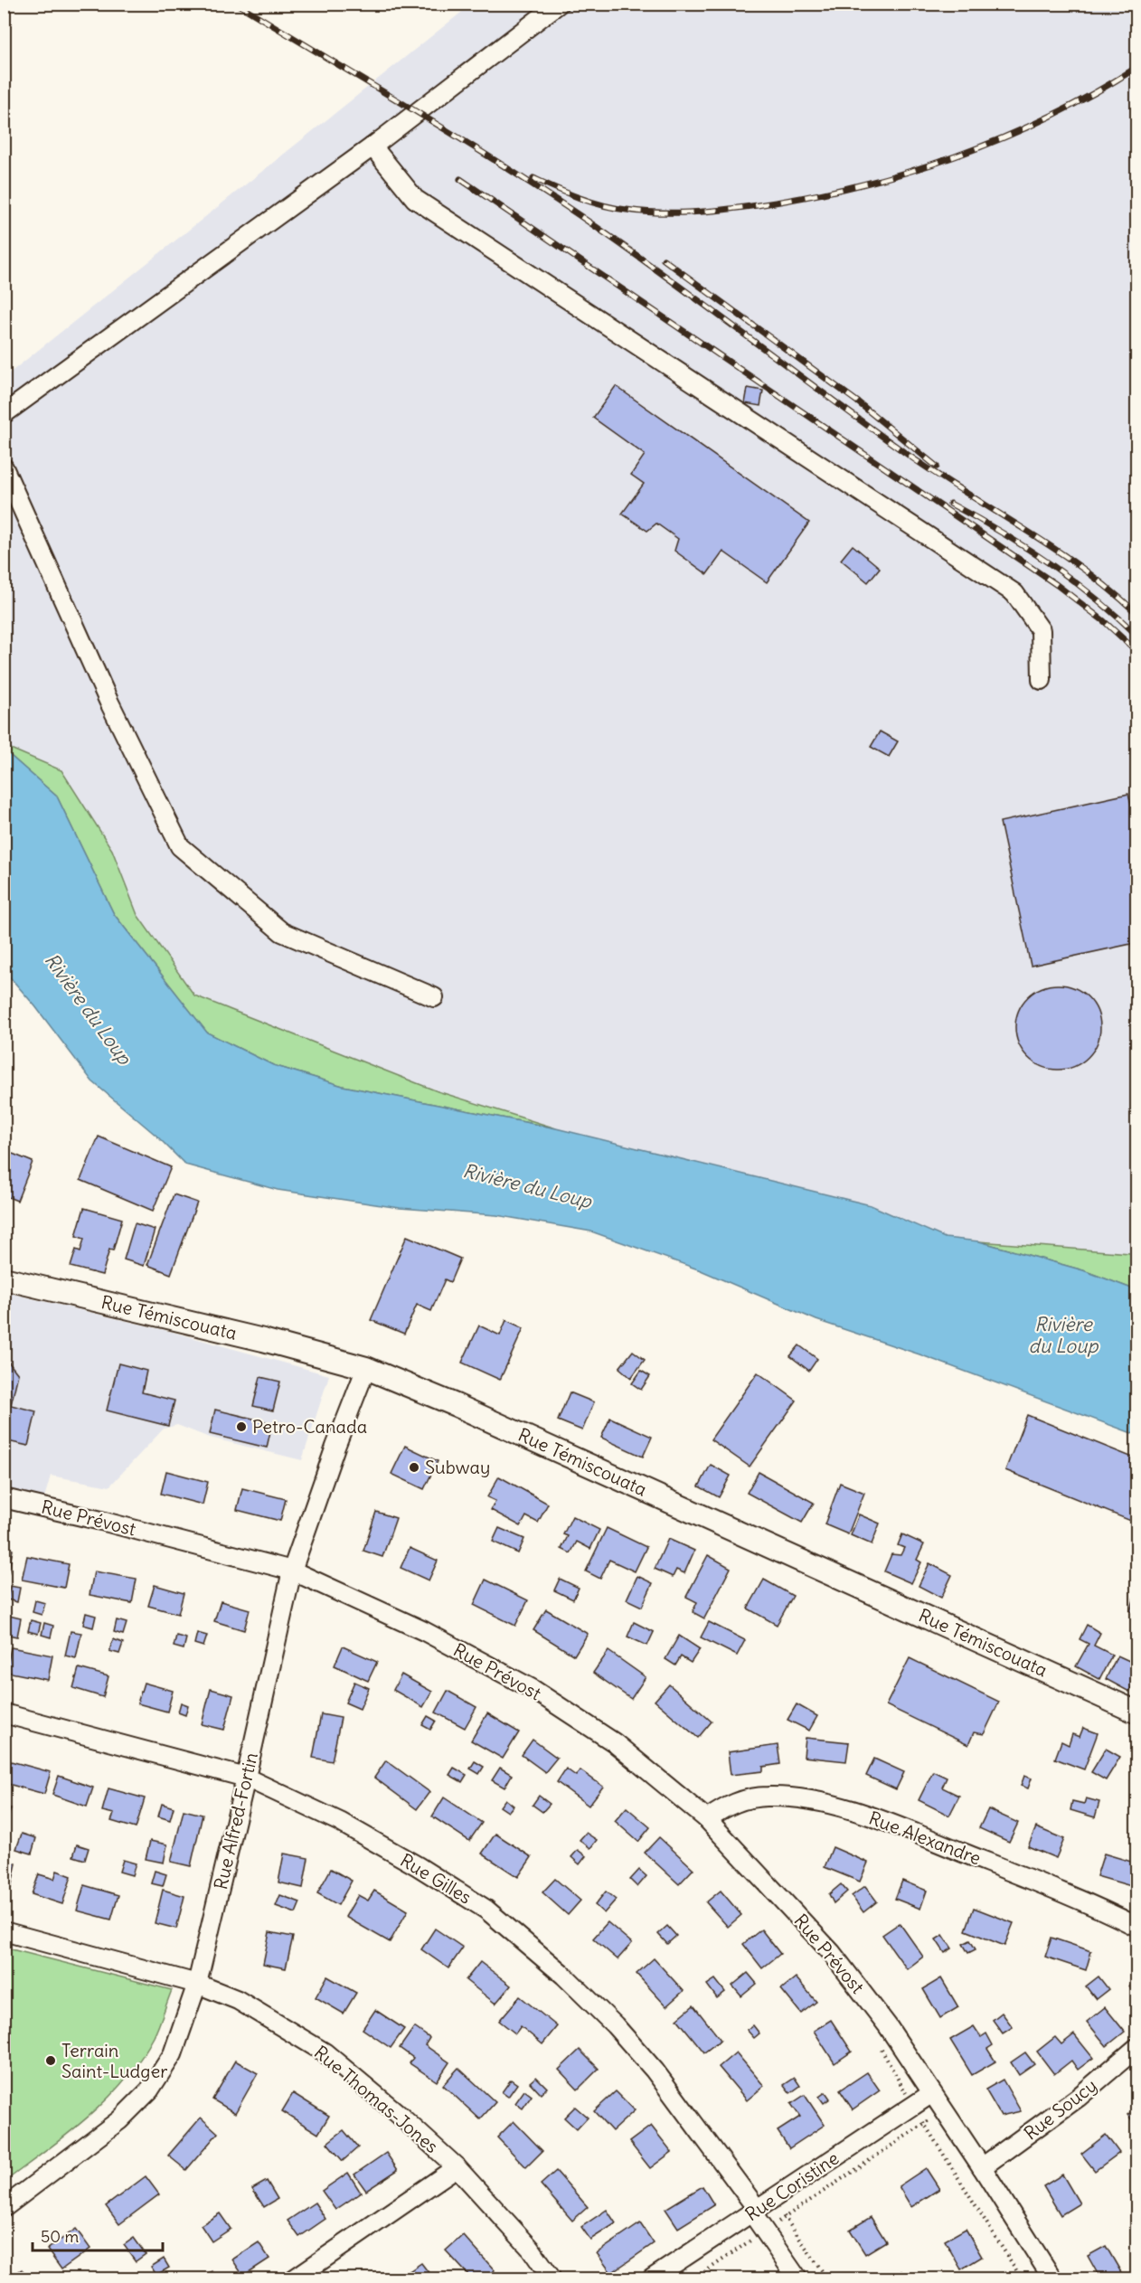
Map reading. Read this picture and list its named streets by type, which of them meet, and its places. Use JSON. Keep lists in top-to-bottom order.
{
  "streets": {
    "main road": ["Rue Témiscouata"],
    "street": [
      "Rue Prévost",
      "Rue Alfred-Fortin",
      "Rue Alexandre",
      "Rue Gilles",
      "Rue Thomas-Jones",
      "Rue Soucy",
      "Rue Coristine"
    ]
  },
  "crossings": [
    ["Rue Témiscouata", "Rue Alfred-Fortin"],
    ["Rue Prévost", "Rue Alfred-Fortin"],
    ["Rue Prévost", "Rue Alexandre"],
    ["Rue Prévost", "Rue Soucy"],
    ["Rue Prévost", "Rue Coristine"],
    ["Rue Alfred-Fortin", "Rue Gilles"],
    ["Rue Alfred-Fortin", "Rue Thomas-Jones"],
    ["Rue Gilles", "Rue Coristine"]
  ],
  "water": ["Rivière du Loup"],
  "places": ["Petro-Canada", "Subway", "Terrain Saint-Ludger"],
  "scale_bar": "50 m"
}
